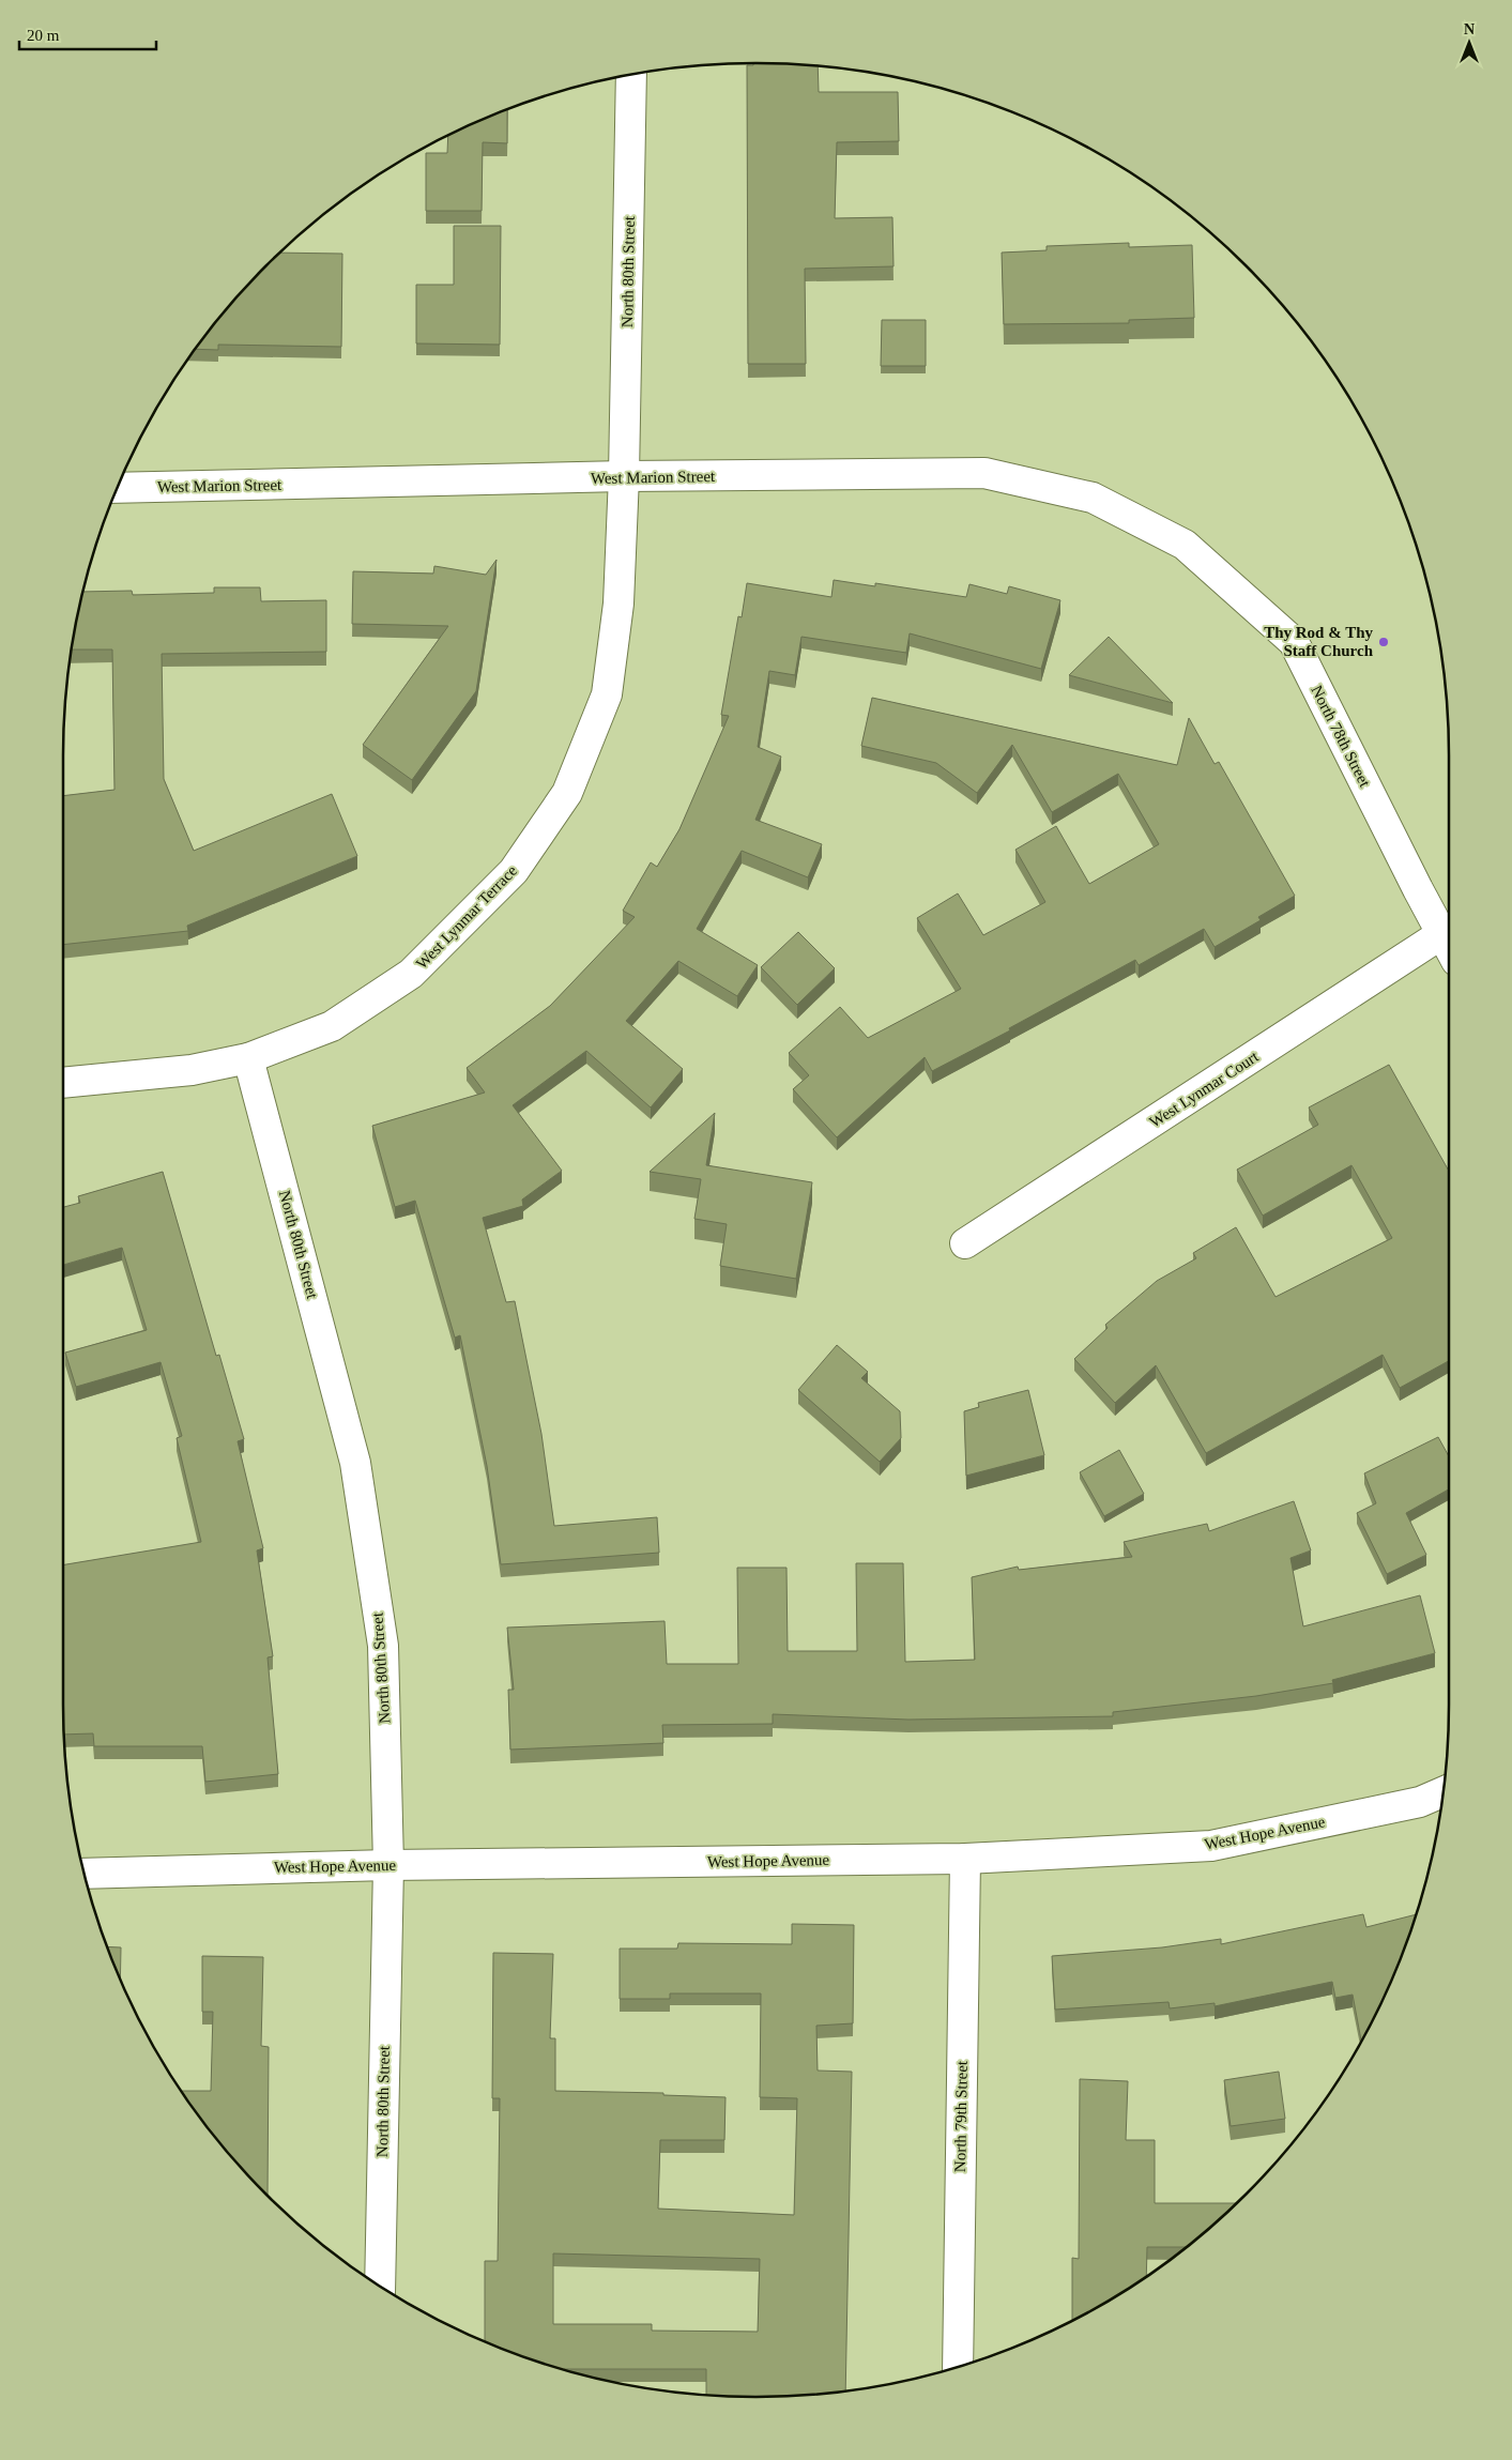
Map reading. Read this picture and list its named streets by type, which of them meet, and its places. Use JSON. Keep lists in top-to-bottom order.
{
  "streets": {
    "street": [
      "North 80th Street",
      "West Marion Street",
      "North 78th Street",
      "West Lynmar Terrace",
      "West Lynmar Court",
      "West Hope Avenue",
      "North 79th Street"
    ]
  },
  "crossings": [
    ["North 80th Street", "West Marion Street"],
    ["North 80th Street", "West Lynmar Terrace"],
    ["North 80th Street", "West Hope Avenue"],
    ["West Marion Street", "North 78th Street"],
    ["West Marion Street", "West Lynmar Terrace"],
    ["North 78th Street", "West Lynmar Court"],
    ["West Hope Avenue", "North 79th Street"]
  ],
  "places": ["Thy Rod & Thy Staff Church"],
  "scale_bar": "20 m",
  "north": "top"
}
